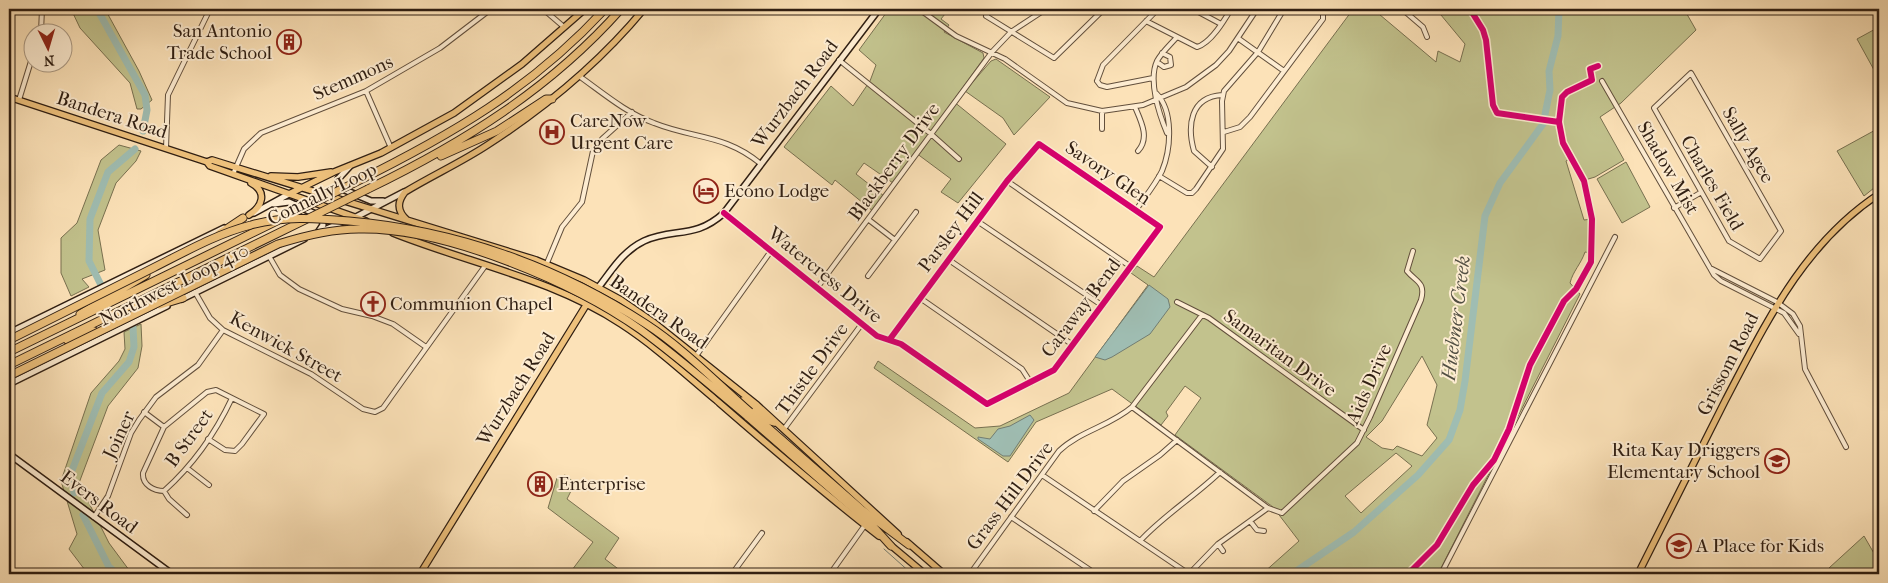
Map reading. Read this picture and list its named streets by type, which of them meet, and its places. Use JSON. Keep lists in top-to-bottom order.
{
  "streets": {
    "highway": ["Connally Loop"],
    "main road": [
      "Wurzbach Road",
      "Bandera Road",
      "Northwest Loop 410",
      "Grissom Road",
      "Evers Road"
    ],
    "street": [
      "Stemmons",
      "Sally Agee",
      "Blackberry Drive",
      "Shadow Mist",
      "Savory Glen",
      "Charles Field",
      "Parsley Hill",
      "Watercress Drive",
      "Caraway Bend",
      "Kenwick Street",
      "Samaritan Drive",
      "Thistle Drive",
      "Aids Drive",
      "Joiner",
      "B Street",
      "Grass Hill Drive"
    ]
  },
  "crossings": [
    ["Stemmons", "Bandera Road"],
    ["Wurzbach Road", "Bandera Road"],
    ["Wurzbach Road", "Watercress Drive"],
    ["Bandera Road", "Northwest Loop 410"],
    ["Bandera Road", "Thistle Drive"],
    ["Sally Agee", "Charles Field"],
    ["Blackberry Drive", "Watercress Drive"],
    ["Shadow Mist", "Grissom Road"],
    ["Savory Glen", "Parsley Hill"],
    ["Savory Glen", "Caraway Bend"],
    ["Parsley Hill", "Watercress Drive"],
    ["Watercress Drive", "Caraway Bend"],
    ["Watercress Drive", "Thistle Drive"],
    ["Northwest Loop 410", "Kenwick Street"],
    ["Kenwick Street", "Joiner"],
    ["Samaritan Drive", "Aids Drive"],
    ["Samaritan Drive", "Grass Hill Drive"],
    ["Joiner", "Evers Road"]
  ],
  "water": ["Huebner Creek"],
  "places": {
    "building": ["San Antonio Trade School", "Enterprise"],
    "hospital": ["CareNow Urgent Care"],
    "hotel": ["Econo Lodge"],
    "church": ["Communion Chapel"],
    "school or university": ["Rita Kay Driggers Elementary School", "A Place for Kids"]
  },
  "north": "bottom"
}
